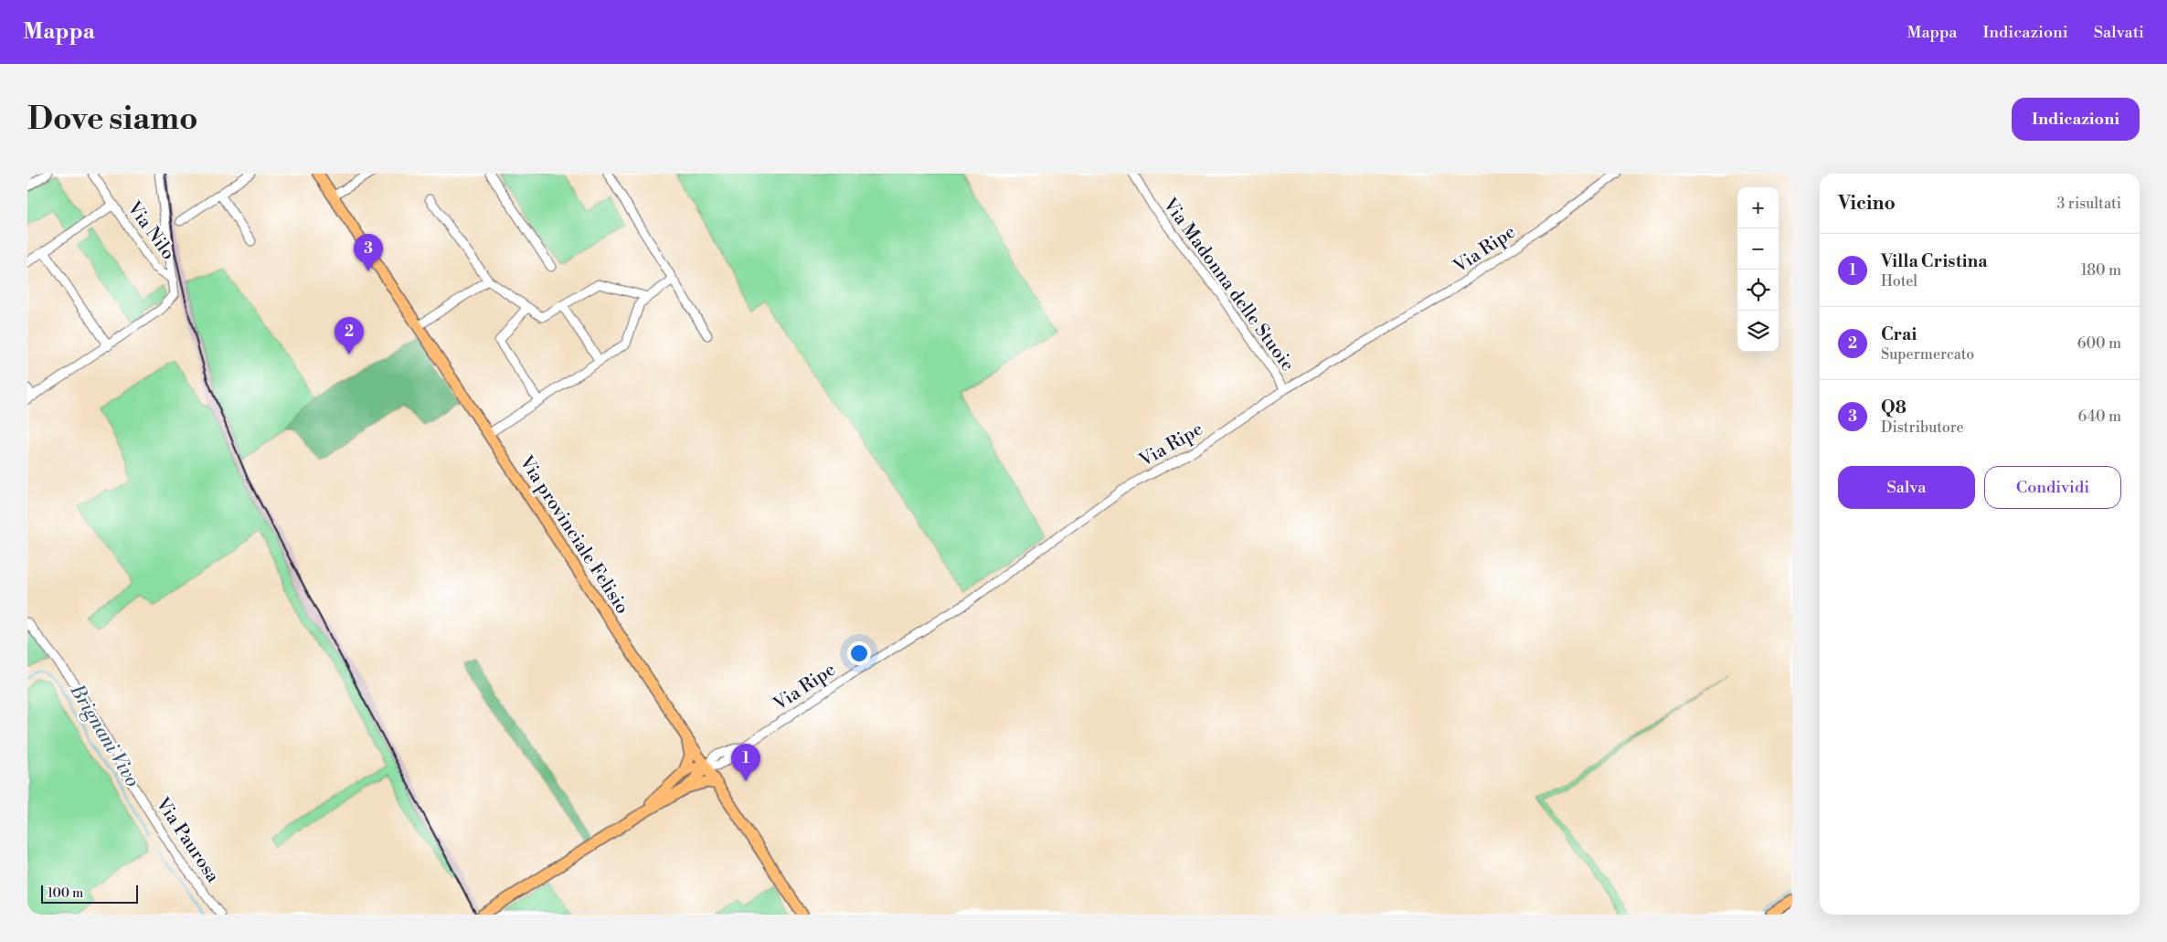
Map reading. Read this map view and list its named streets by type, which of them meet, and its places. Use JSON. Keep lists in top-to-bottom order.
{
  "streets": {
    "main road": ["Via provinciale Felisio"],
    "street": [
      "Via Nilo",
      "Via Ripe",
      "Via Madonna delle Stuoie",
      "Via Paurosa"
    ]
  },
  "crossings": [
    ["Via Ripe", "Via Madonna delle Stuoie"],
    ["Via Ripe", "Via provinciale Felisio"]
  ],
  "water": ["Brignani Vivo"],
  "scale_bar": "100 m",
  "page": {
    "header": "Mappa",
    "nav": ["Mappa", "Indicazioni", "Salvati"],
    "buttons": [
      "Indicazioni",
      ["Salva", "Condividi"]
    ],
    "title": "Dove siamo",
    "heading": ["Vicino", "3 risultati"],
    "map_buttons": ["+", "−"],
    "list": [
      {
        "mark": "1",
        "name": "Villa Cristina",
        "note": "Hotel",
        "value": "180 m"
      },
      {
        "mark": "2",
        "name": "Crai",
        "note": "Supermercato",
        "value": "600 m"
      },
      {
        "mark": "3",
        "name": "Q8",
        "note": "Distributore",
        "value": "640 m"
      }
    ],
    "pins": ["3", "2", "1"],
    "scale": "100 m"
  }
}
